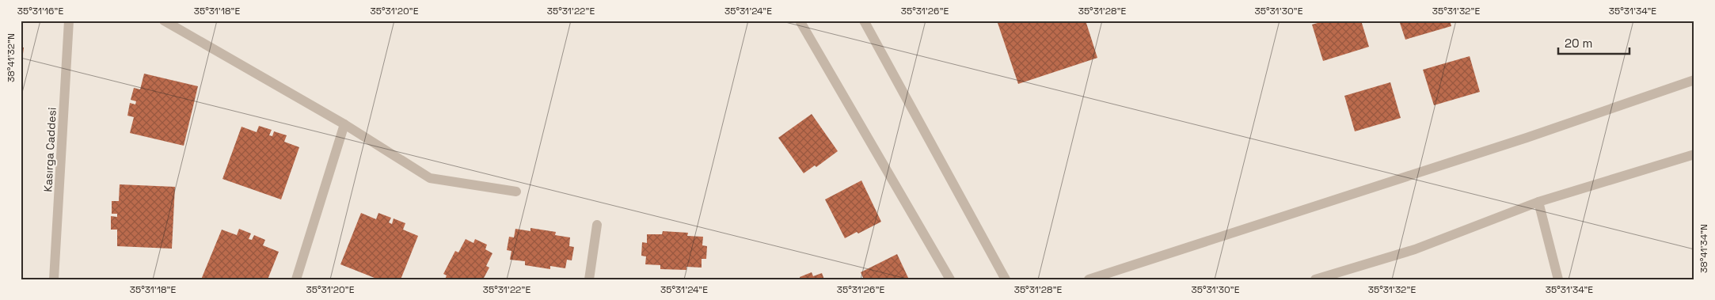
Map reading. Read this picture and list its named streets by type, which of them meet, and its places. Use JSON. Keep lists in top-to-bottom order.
{
  "streets": {
    "street": ["Kasırga Caddesi"]
  },
  "scale_bar": "20 m",
  "coordinates": [
    "35°31'16\"E",
    "35°31'18\"E",
    "35°31'20\"E",
    "35°31'22\"E",
    "35°31'24\"E",
    "35°31'26\"E",
    "35°31'28\"E",
    "35°31'30\"E",
    "35°31'32\"E",
    "35°31'34\"E",
    "38°41'32\"N",
    "38°41'34\"N"
  ]
}
